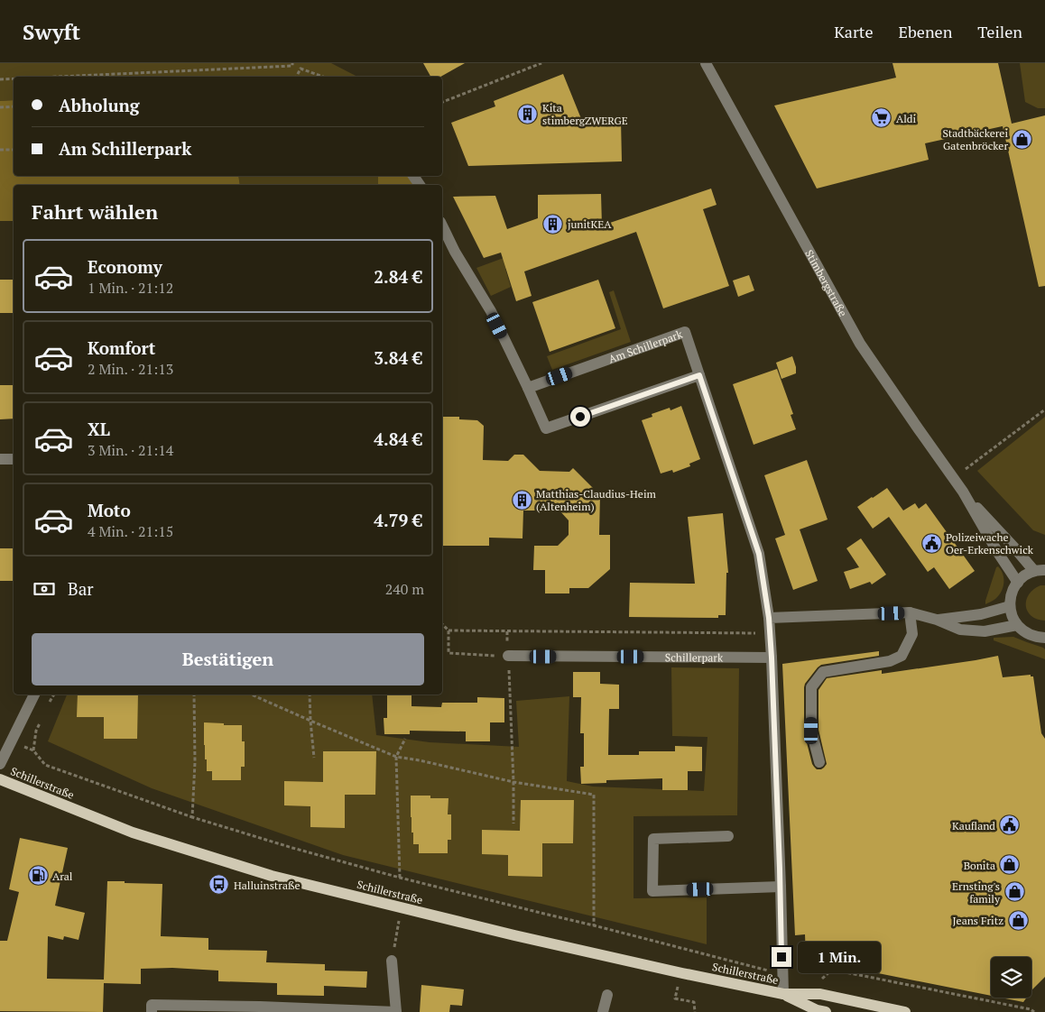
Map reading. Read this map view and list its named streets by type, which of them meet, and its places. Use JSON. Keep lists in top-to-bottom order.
{
  "streets": {
    "main road": ["Schillerstraße"],
    "street": ["Stimbergstraße", "Am Schillerpark", "Schillerpark"]
  },
  "crossings": [
    ["Am Schillerpark", "Schillerpark"],
    ["Am Schillerpark", "Schillerstraße"]
  ],
  "places": {
    "building": ["Kita stimbergZWERGE", "junitKEA", "Matthias-Claudius-Heim (Altenheim)"],
    "supermarket": ["Aldi"],
    "shop": [
      "Stadtbäckerei Gatenbröcker",
      "Bonita",
      "Ernsting's family",
      "Jeans Fritz"
    ],
    "public building": ["Polizeiwache Oer-Erkenschwick", "Kaufland"],
    "fuel station": ["Aral"],
    "bus stop": ["Halluinstraße"]
  },
  "page": {
    "header": "Swyft",
    "nav": ["Karte", "Ebenen", "Teilen"],
    "banner": ["Abholung", "Am Schillerpark"],
    "heading": "Fahrt wählen",
    "list": [
      {
        "name": "Economy",
        "note": "1 Min. · 21:12",
        "value": "2.84 €"
      },
      {
        "name": "Komfort",
        "note": "2 Min. · 21:13",
        "value": "3.84 €"
      },
      {
        "name": "XL",
        "note": "3 Min. · 21:14",
        "value": "4.84 €"
      },
      {
        "name": "Moto",
        "note": "4 Min. · 21:15",
        "value": "4.79 €"
      }
    ],
    "pay": ["Bar", "240 m"],
    "buttons": "Bestätigen",
    "bubble": "1 Min."
  }
}
